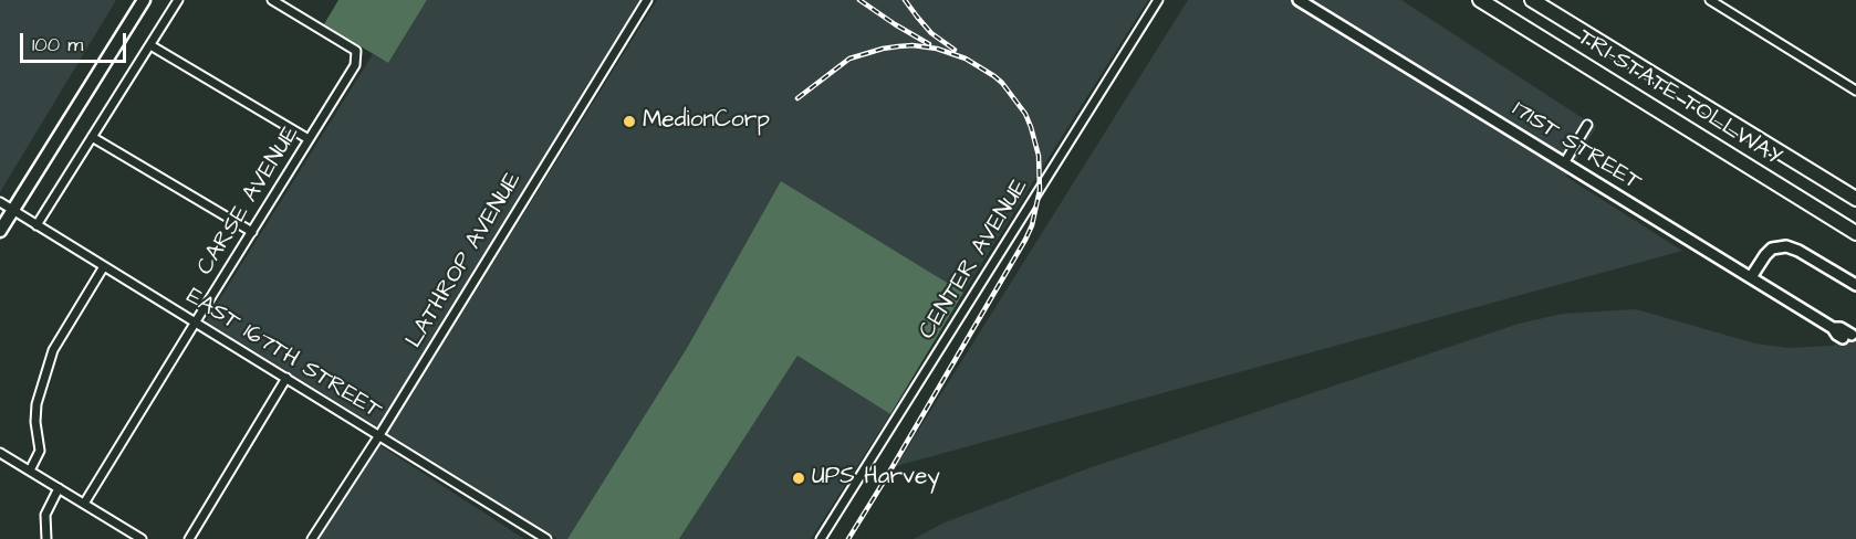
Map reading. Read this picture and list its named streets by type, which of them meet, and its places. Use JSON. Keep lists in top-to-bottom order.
{
  "streets": {
    "highway": ["TRI-STATE TOLLWAY"],
    "street": [
      "171ST STREET",
      "CARSE AVENUE",
      "CENTER AVENUE",
      "LATHROP AVENUE",
      "EAST 167TH STREET"
    ]
  },
  "crossings": [
    ["CARSE AVENUE", "EAST 167TH STREET"],
    ["LATHROP AVENUE", "EAST 167TH STREET"]
  ],
  "places": ["MedionCorp", "UPS Harvey"],
  "scale_bar": "100 m"
}
